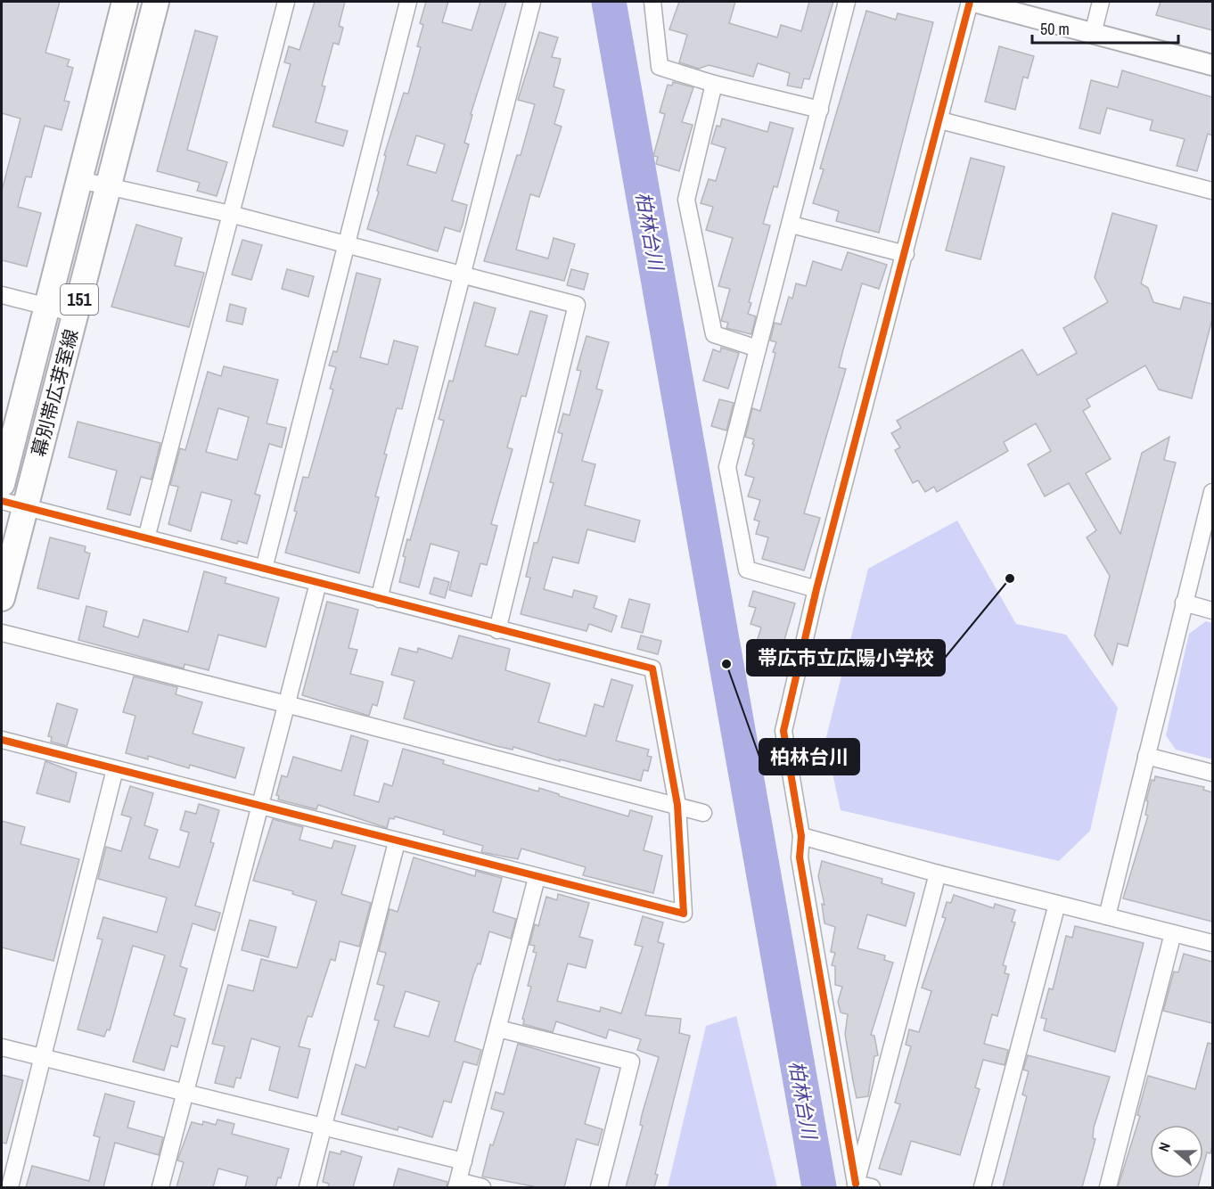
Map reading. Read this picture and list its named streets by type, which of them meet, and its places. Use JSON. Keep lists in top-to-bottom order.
{
  "streets": {
    "main road": ["151", "幕別帯広芽室線"]
  },
  "water": ["柏林台川"],
  "places": ["帯広市立広陽小学校", "柏林台川"],
  "scale_bar": "50 m",
  "north": "left"
}
